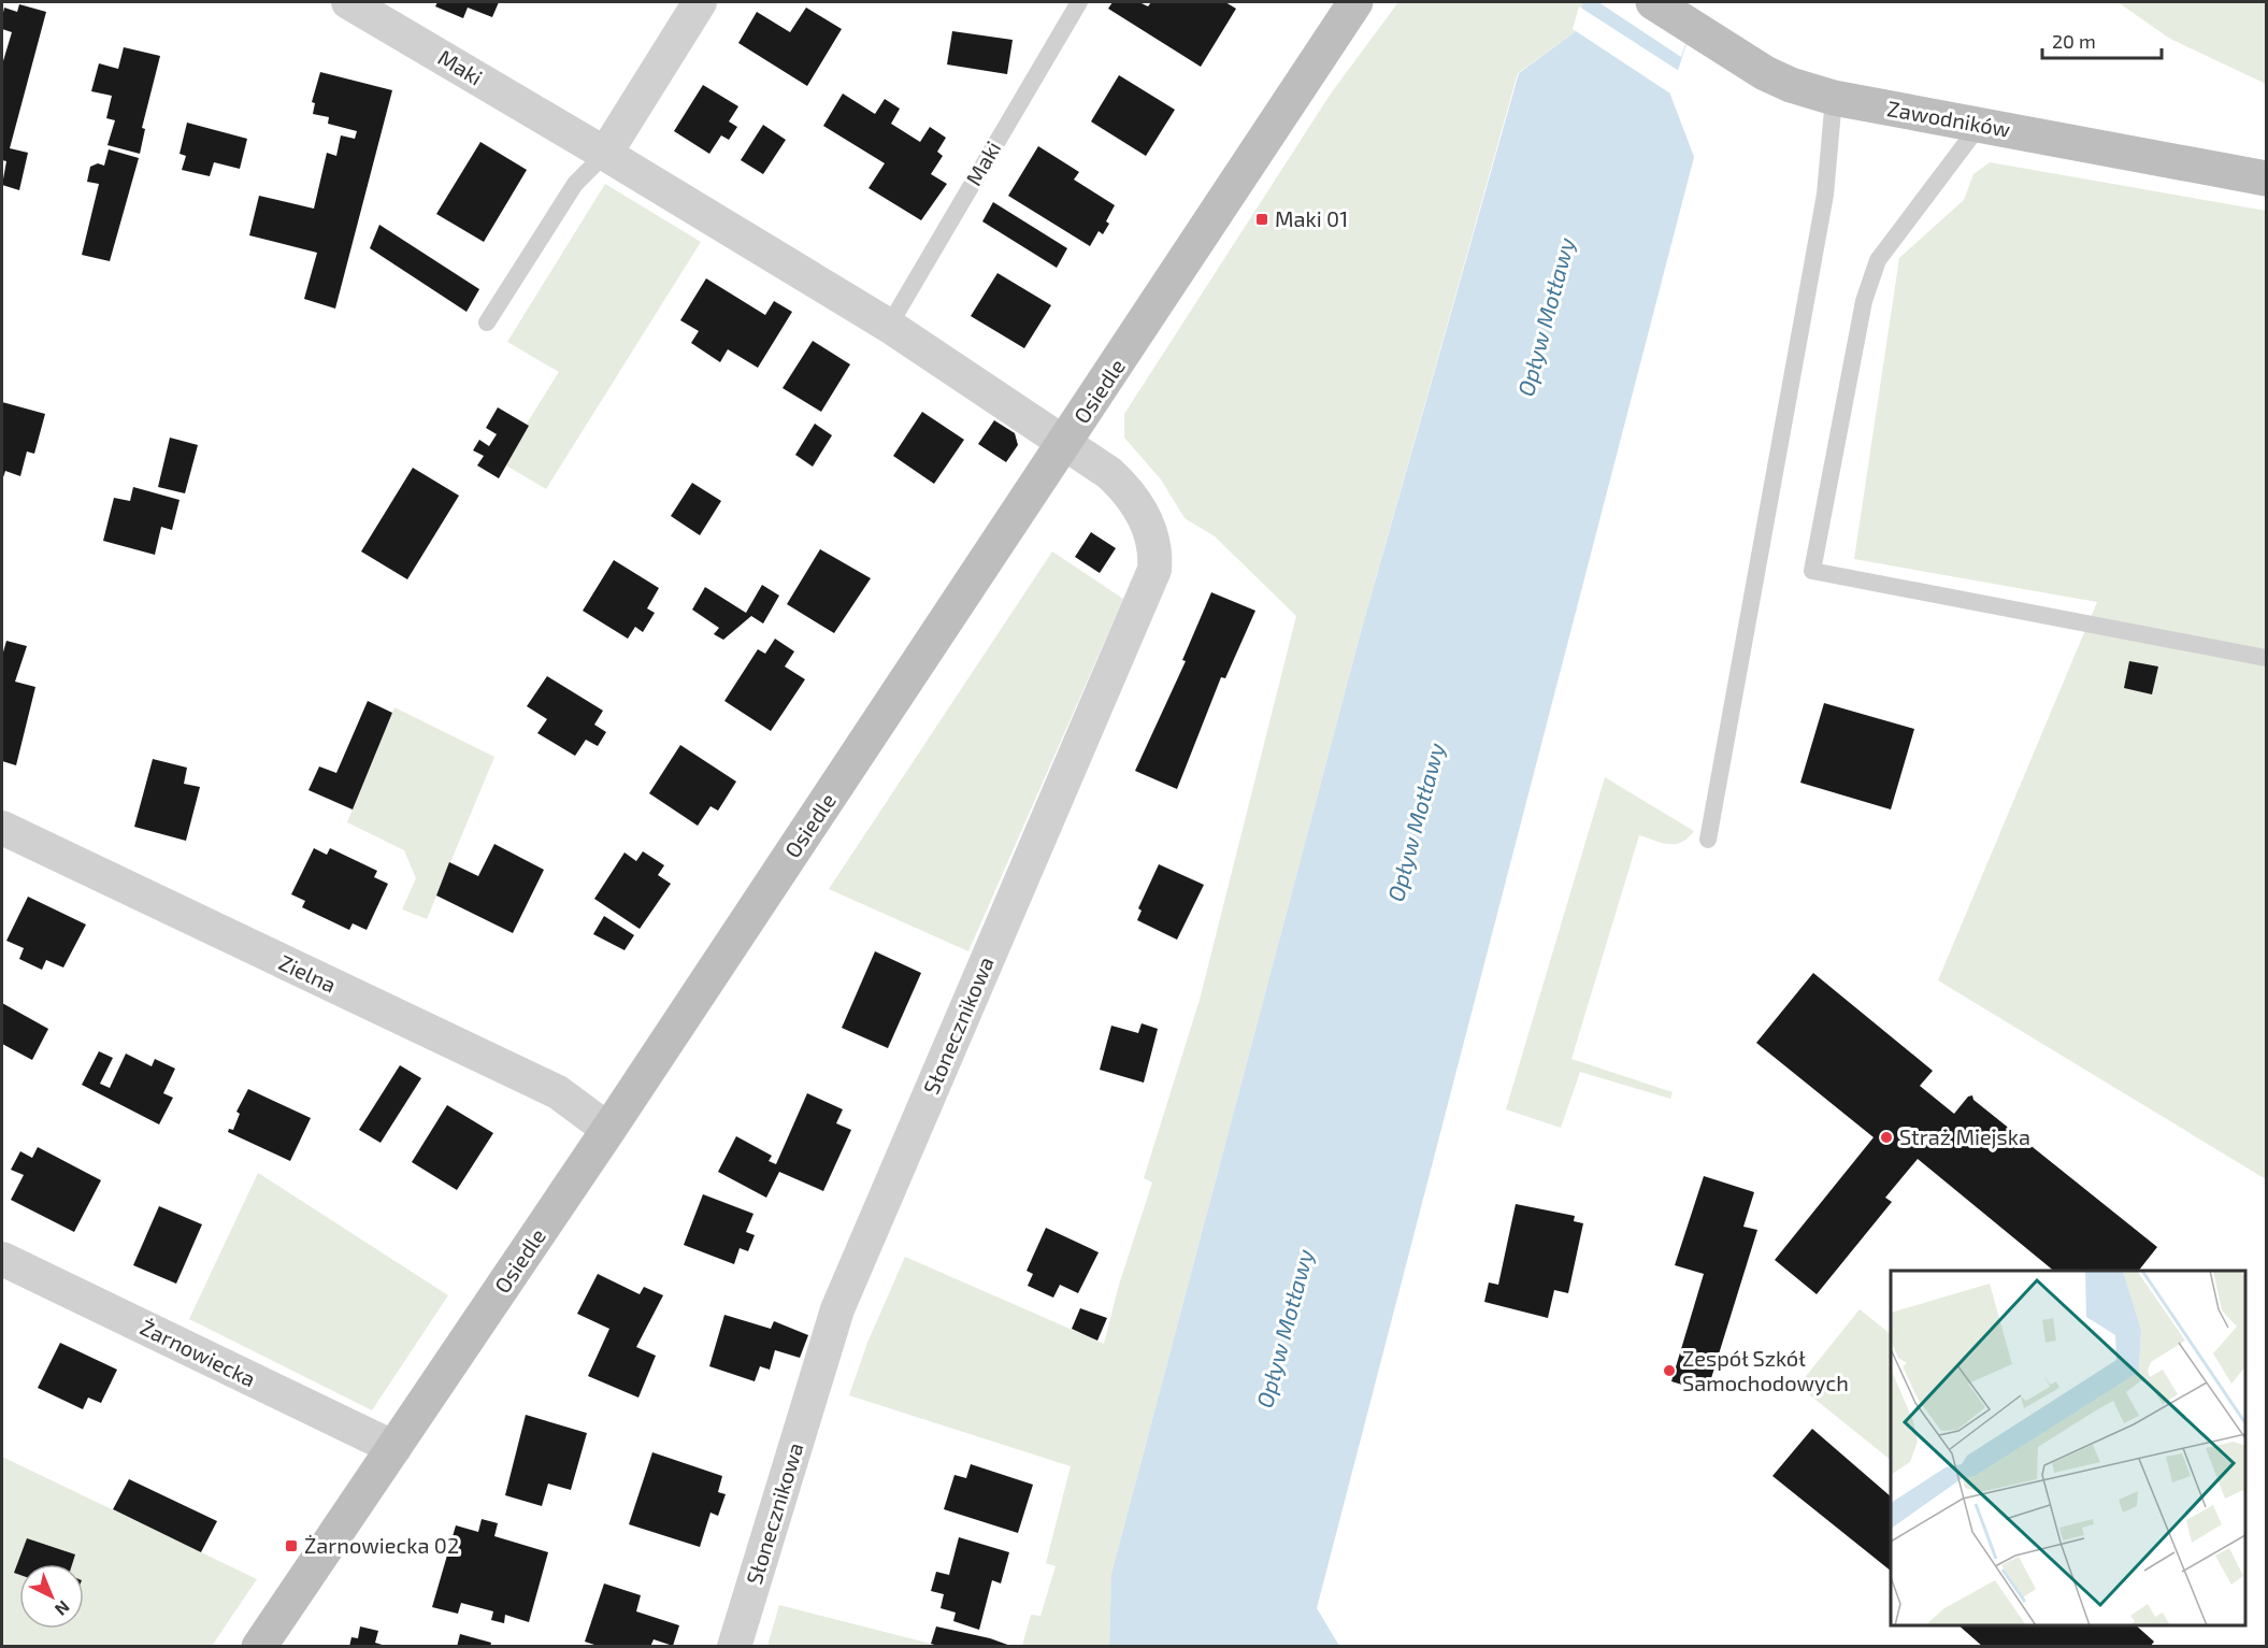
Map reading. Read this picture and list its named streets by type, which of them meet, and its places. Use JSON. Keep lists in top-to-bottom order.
{
  "streets": {
    "street": [
      "Maki",
      "Zawodników",
      "Osiedle",
      "Zielna",
      "Słonecznikowa",
      "Żarnowiecka"
    ]
  },
  "crossings": [
    ["Maki", "Osiedle"],
    ["Maki", "Słonecznikowa"],
    ["Osiedle", "Zielna"],
    ["Osiedle", "Słonecznikowa"],
    ["Osiedle", "Żarnowiecka"]
  ],
  "water": ["Opływ Motławy"],
  "places": {
    "transit": ["Maki 01", "Żarnowiecka 02"],
    "other": ["Straż Miejska", "Zespół Szkół Samochodowych"]
  },
  "scale_bar": "20 m",
  "north": "bottom right"
}
